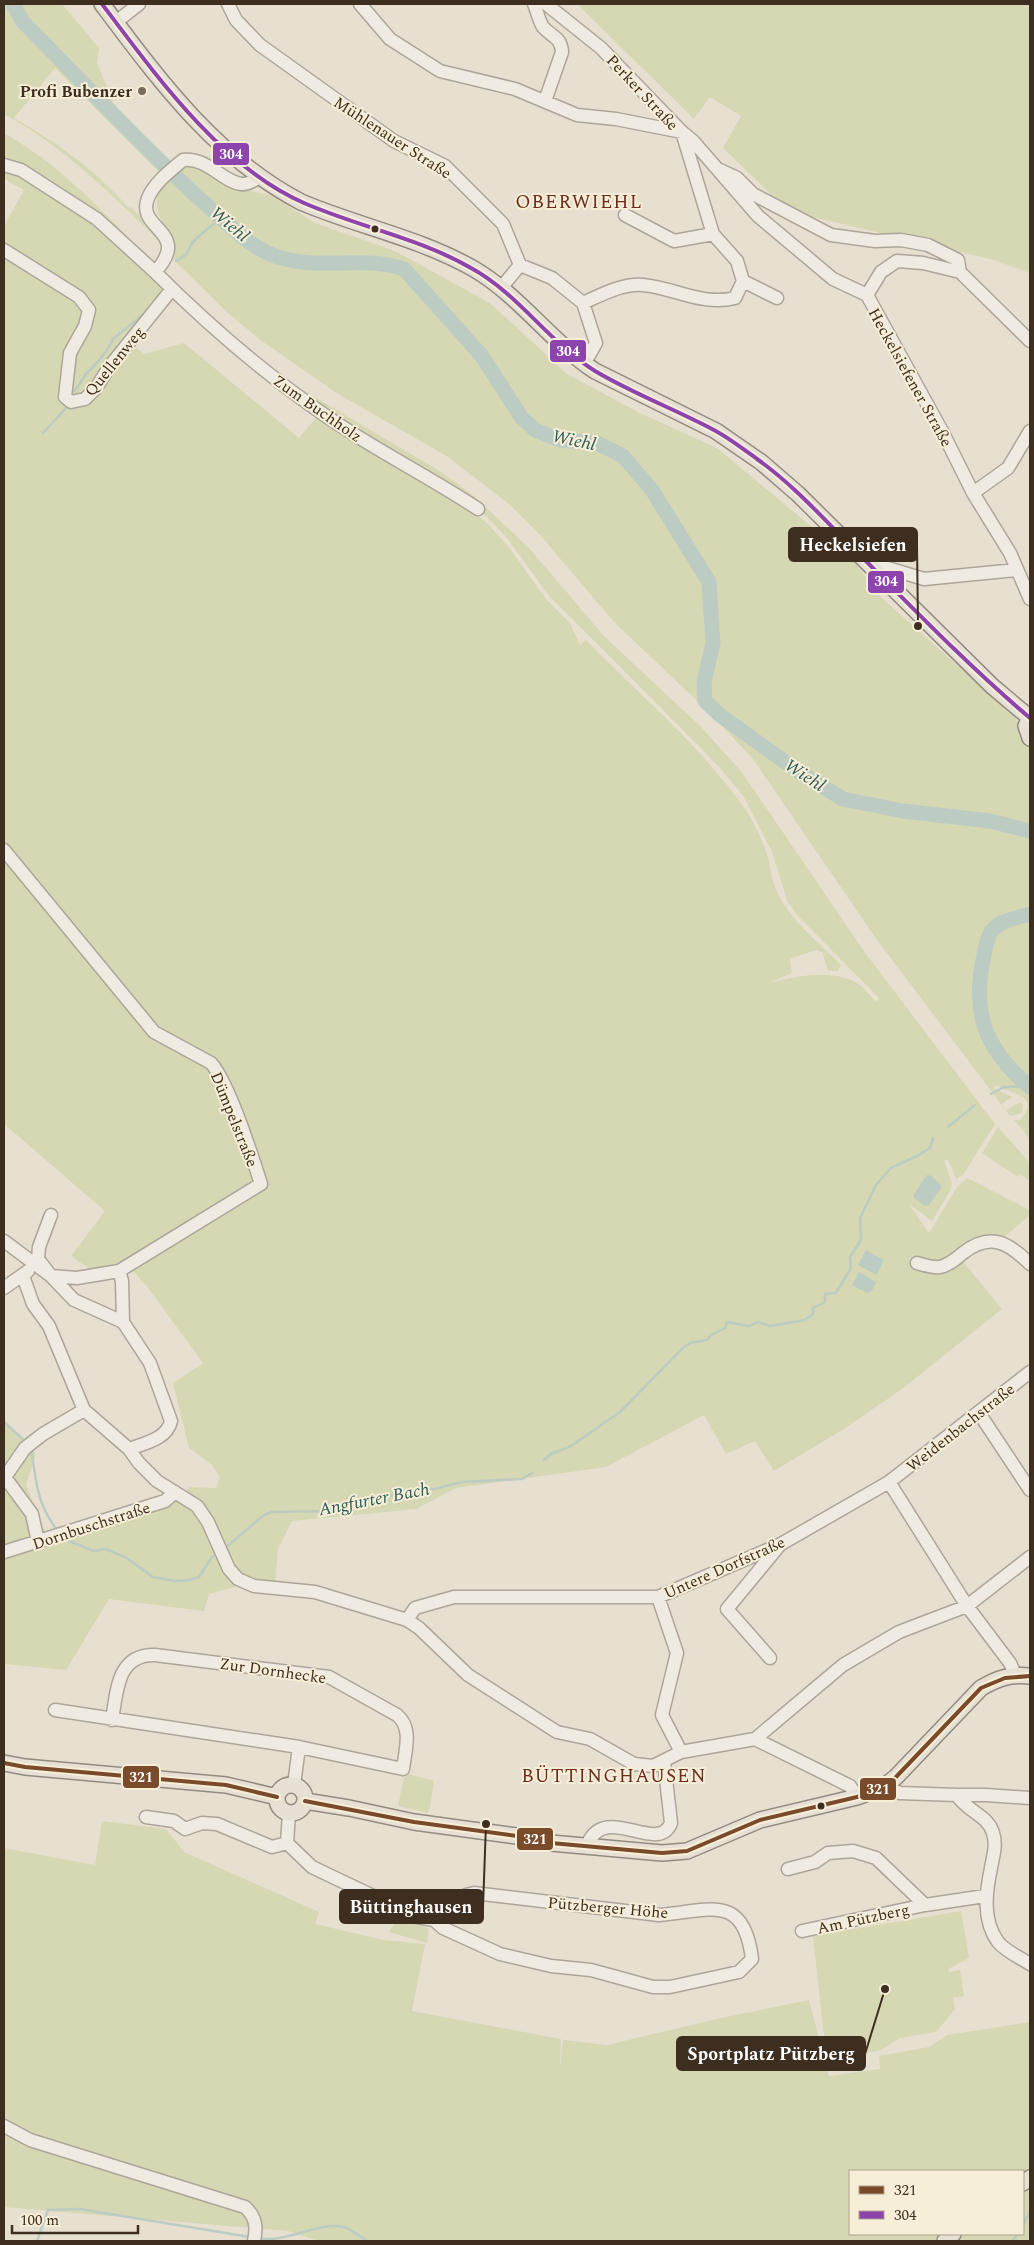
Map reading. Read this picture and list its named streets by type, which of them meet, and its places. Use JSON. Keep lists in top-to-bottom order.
{
  "streets": {
    "street": [
      "Perker Straße",
      "Mühlenauer Straße",
      "Quellenweg",
      "Heckelsiefener Straße",
      "Zum Buchholz",
      "Dümpelstraße",
      "Weidenbachstraße",
      "Dornbuschstraße",
      "Untere Dorfstraße",
      "Zur Dornhecke",
      "Pützberger Höhe",
      "Am Pützberg"
    ]
  },
  "crossings": [
    ["Perker Straße", "Heckelsiefener Straße"],
    ["Quellenweg", "Zum Buchholz"],
    ["Weidenbachstraße", "Untere Dorfstraße"]
  ],
  "districts": ["OBERWIEHL", "BÜTTINGHAUSEN"],
  "water": ["Wiehl", "Angfurter Bach"],
  "places": [
    "Profi Bubenzer",
    "Heckelsiefen",
    "Büttinghausen",
    "Sportplatz Pützberg"
  ],
  "lines": ["transit line 304", "transit line 321"],
  "legend": ["321", "304"],
  "scale_bar": "100 m"
}
